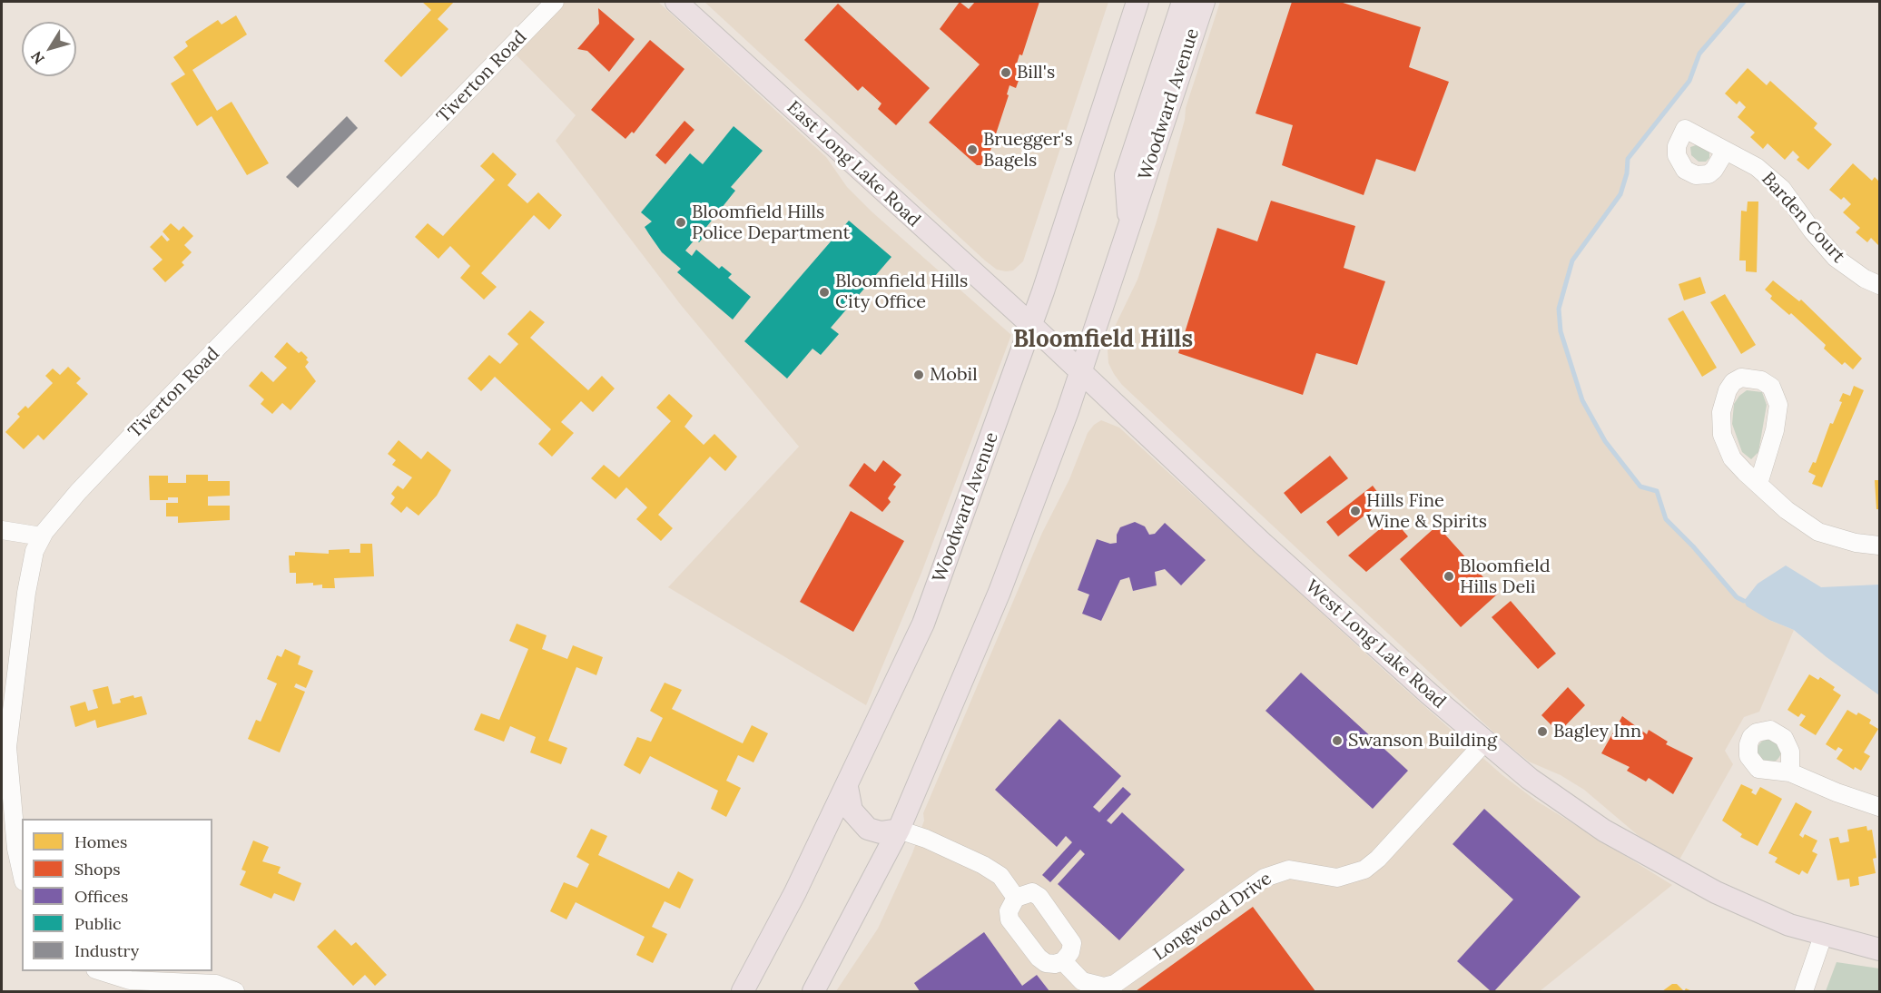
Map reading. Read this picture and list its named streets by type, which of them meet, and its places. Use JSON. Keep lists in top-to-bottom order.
{
  "streets": {
    "main road": ["Woodward Avenue", "East Long Lake Road", "West Long Lake Road"],
    "street": ["Tiverton Road", "Barden Court", "Longwood Drive"]
  },
  "crossings": [
    ["Woodward Avenue", "East Long Lake Road"],
    ["Woodward Avenue", "West Long Lake Road"],
    ["East Long Lake Road", "West Long Lake Road"],
    ["West Long Lake Road", "Longwood Drive"]
  ],
  "districts": ["Bloomfield Hills"],
  "places": [
    "Bill's",
    "Bruegger's Bagels",
    "Bloomfield Hills Police Department",
    "Bloomfield Hills City Office",
    "Mobil",
    "Hills Fine Wine & Spirits",
    "Bloomfield Hills Deli",
    "Bagley Inn",
    "Swanson Building"
  ],
  "legend": [
    "Homes",
    "Shops",
    "Offices",
    "Public",
    "Industry"
  ],
  "north": "bottom left"
}
